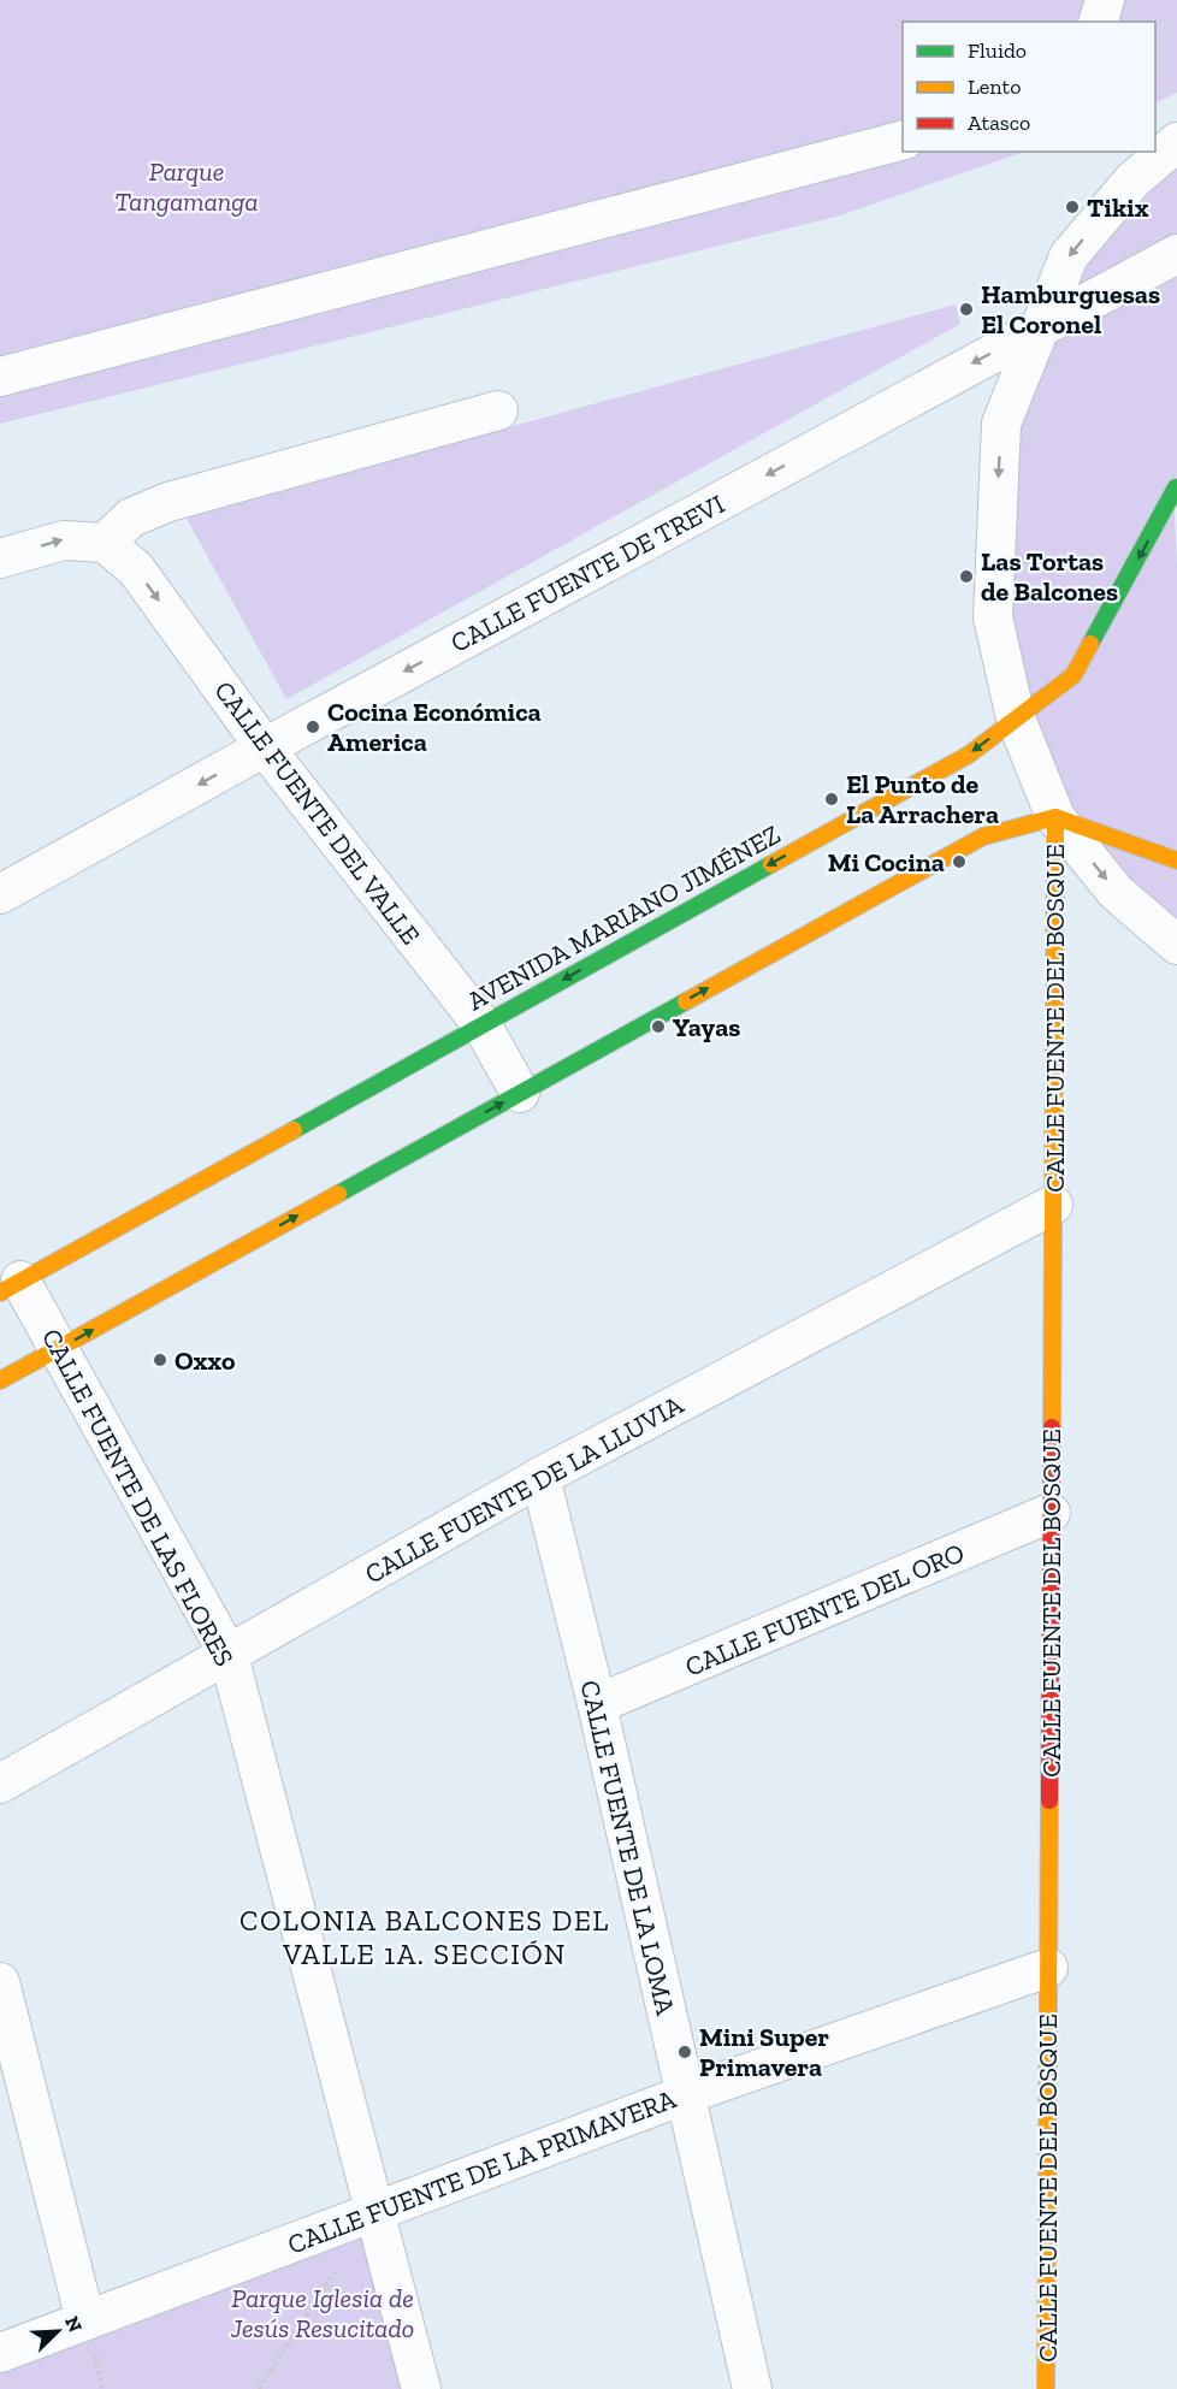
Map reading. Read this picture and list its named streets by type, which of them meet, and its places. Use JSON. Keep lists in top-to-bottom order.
{
  "streets": {
    "street": [
      "CALLE FUENTE DE TREVI",
      "CALLE FUENTE DEL VALLE",
      "AVENIDA MARIANO JIMÉNEZ",
      "CALLE FUENTE DEL BOSQUE",
      "CALLE FUENTE DE LA LLUVIA",
      "CALLE FUENTE DE LAS FLORES",
      "CALLE FUENTE DEL ORO",
      "CALLE FUENTE DE LA LOMA",
      "CALLE FUENTE DE LA PRIMAVERA"
    ]
  },
  "crossings": [
    ["CALLE FUENTE DE TREVI", "CALLE FUENTE DEL VALLE"],
    ["CALLE FUENTE DE TREVI", "CALLE FUENTE DEL BOSQUE"],
    ["CALLE FUENTE DEL VALLE", "AVENIDA MARIANO JIMÉNEZ"],
    ["AVENIDA MARIANO JIMÉNEZ", "CALLE FUENTE DEL BOSQUE"],
    ["AVENIDA MARIANO JIMÉNEZ", "CALLE FUENTE DE LAS FLORES"],
    ["CALLE FUENTE DEL BOSQUE", "CALLE FUENTE DE LA LLUVIA"],
    ["CALLE FUENTE DEL BOSQUE", "CALLE FUENTE DEL ORO"],
    ["CALLE FUENTE DEL BOSQUE", "CALLE FUENTE DE LA PRIMAVERA"],
    ["CALLE FUENTE DE LA LLUVIA", "CALLE FUENTE DE LAS FLORES"],
    ["CALLE FUENTE DE LA LLUVIA", "CALLE FUENTE DE LA LOMA"],
    ["CALLE FUENTE DE LAS FLORES", "CALLE FUENTE DE LA PRIMAVERA"],
    ["CALLE FUENTE DEL ORO", "CALLE FUENTE DE LA LOMA"],
    ["CALLE FUENTE DE LA LOMA", "CALLE FUENTE DE LA PRIMAVERA"]
  ],
  "one_way": ["CALLE FUENTE DEL VALLE"],
  "districts": ["COLONIA BALCONES DEL VALLE 1A. SECCIÓN"],
  "parks": ["Parque Tangamanga", "Parque Iglesia de Jesús Resucitado"],
  "places": [
    "Tikix",
    "Hamburguesas El Coronel",
    "Las Tortas de Balcones",
    "Cocina Económica America",
    "El Punto de La Arrachera",
    "Mi Cocina",
    "Yayas",
    "Oxxo",
    "Mini Super Primavera"
  ],
  "legend": ["Fluido", "Lento", "Atasco"],
  "north": "top right"
}
